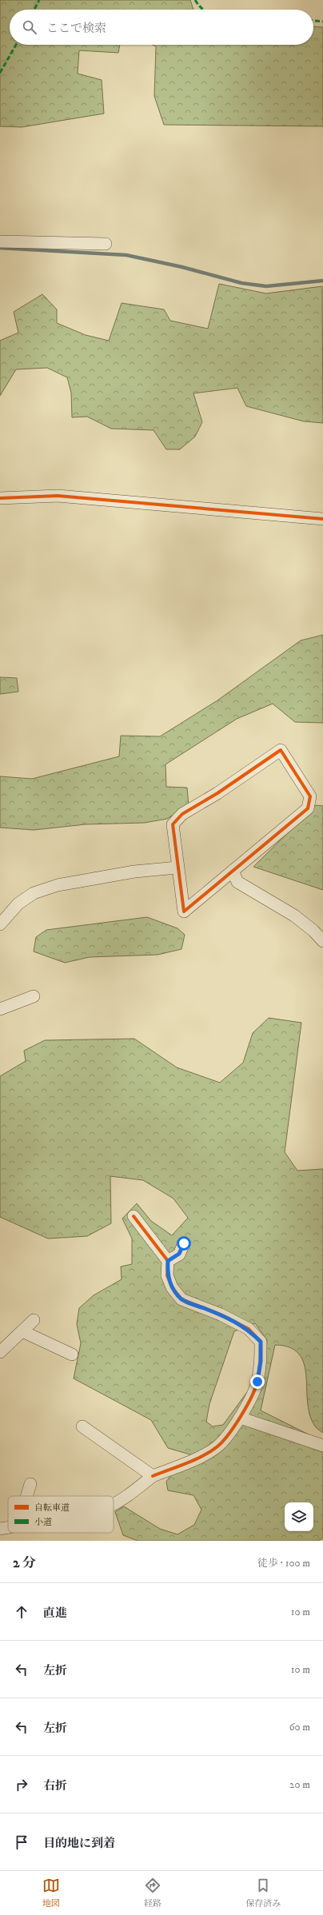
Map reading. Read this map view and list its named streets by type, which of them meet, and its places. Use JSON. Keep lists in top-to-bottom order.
{
  "legend": ["自転車道", "小道"],
  "page": {
    "search": "ここで検索",
    "heading": ["2 分", "徒歩 · 100 m"],
    "list": [
      ["直進", "10 m"],
      ["左折", "10 m"],
      ["左折", "60 m"],
      ["右折", "20 m"],
      "目的地に到着"
    ],
    "nav": ["地図", "経路", "保存済み"]
  }
}
